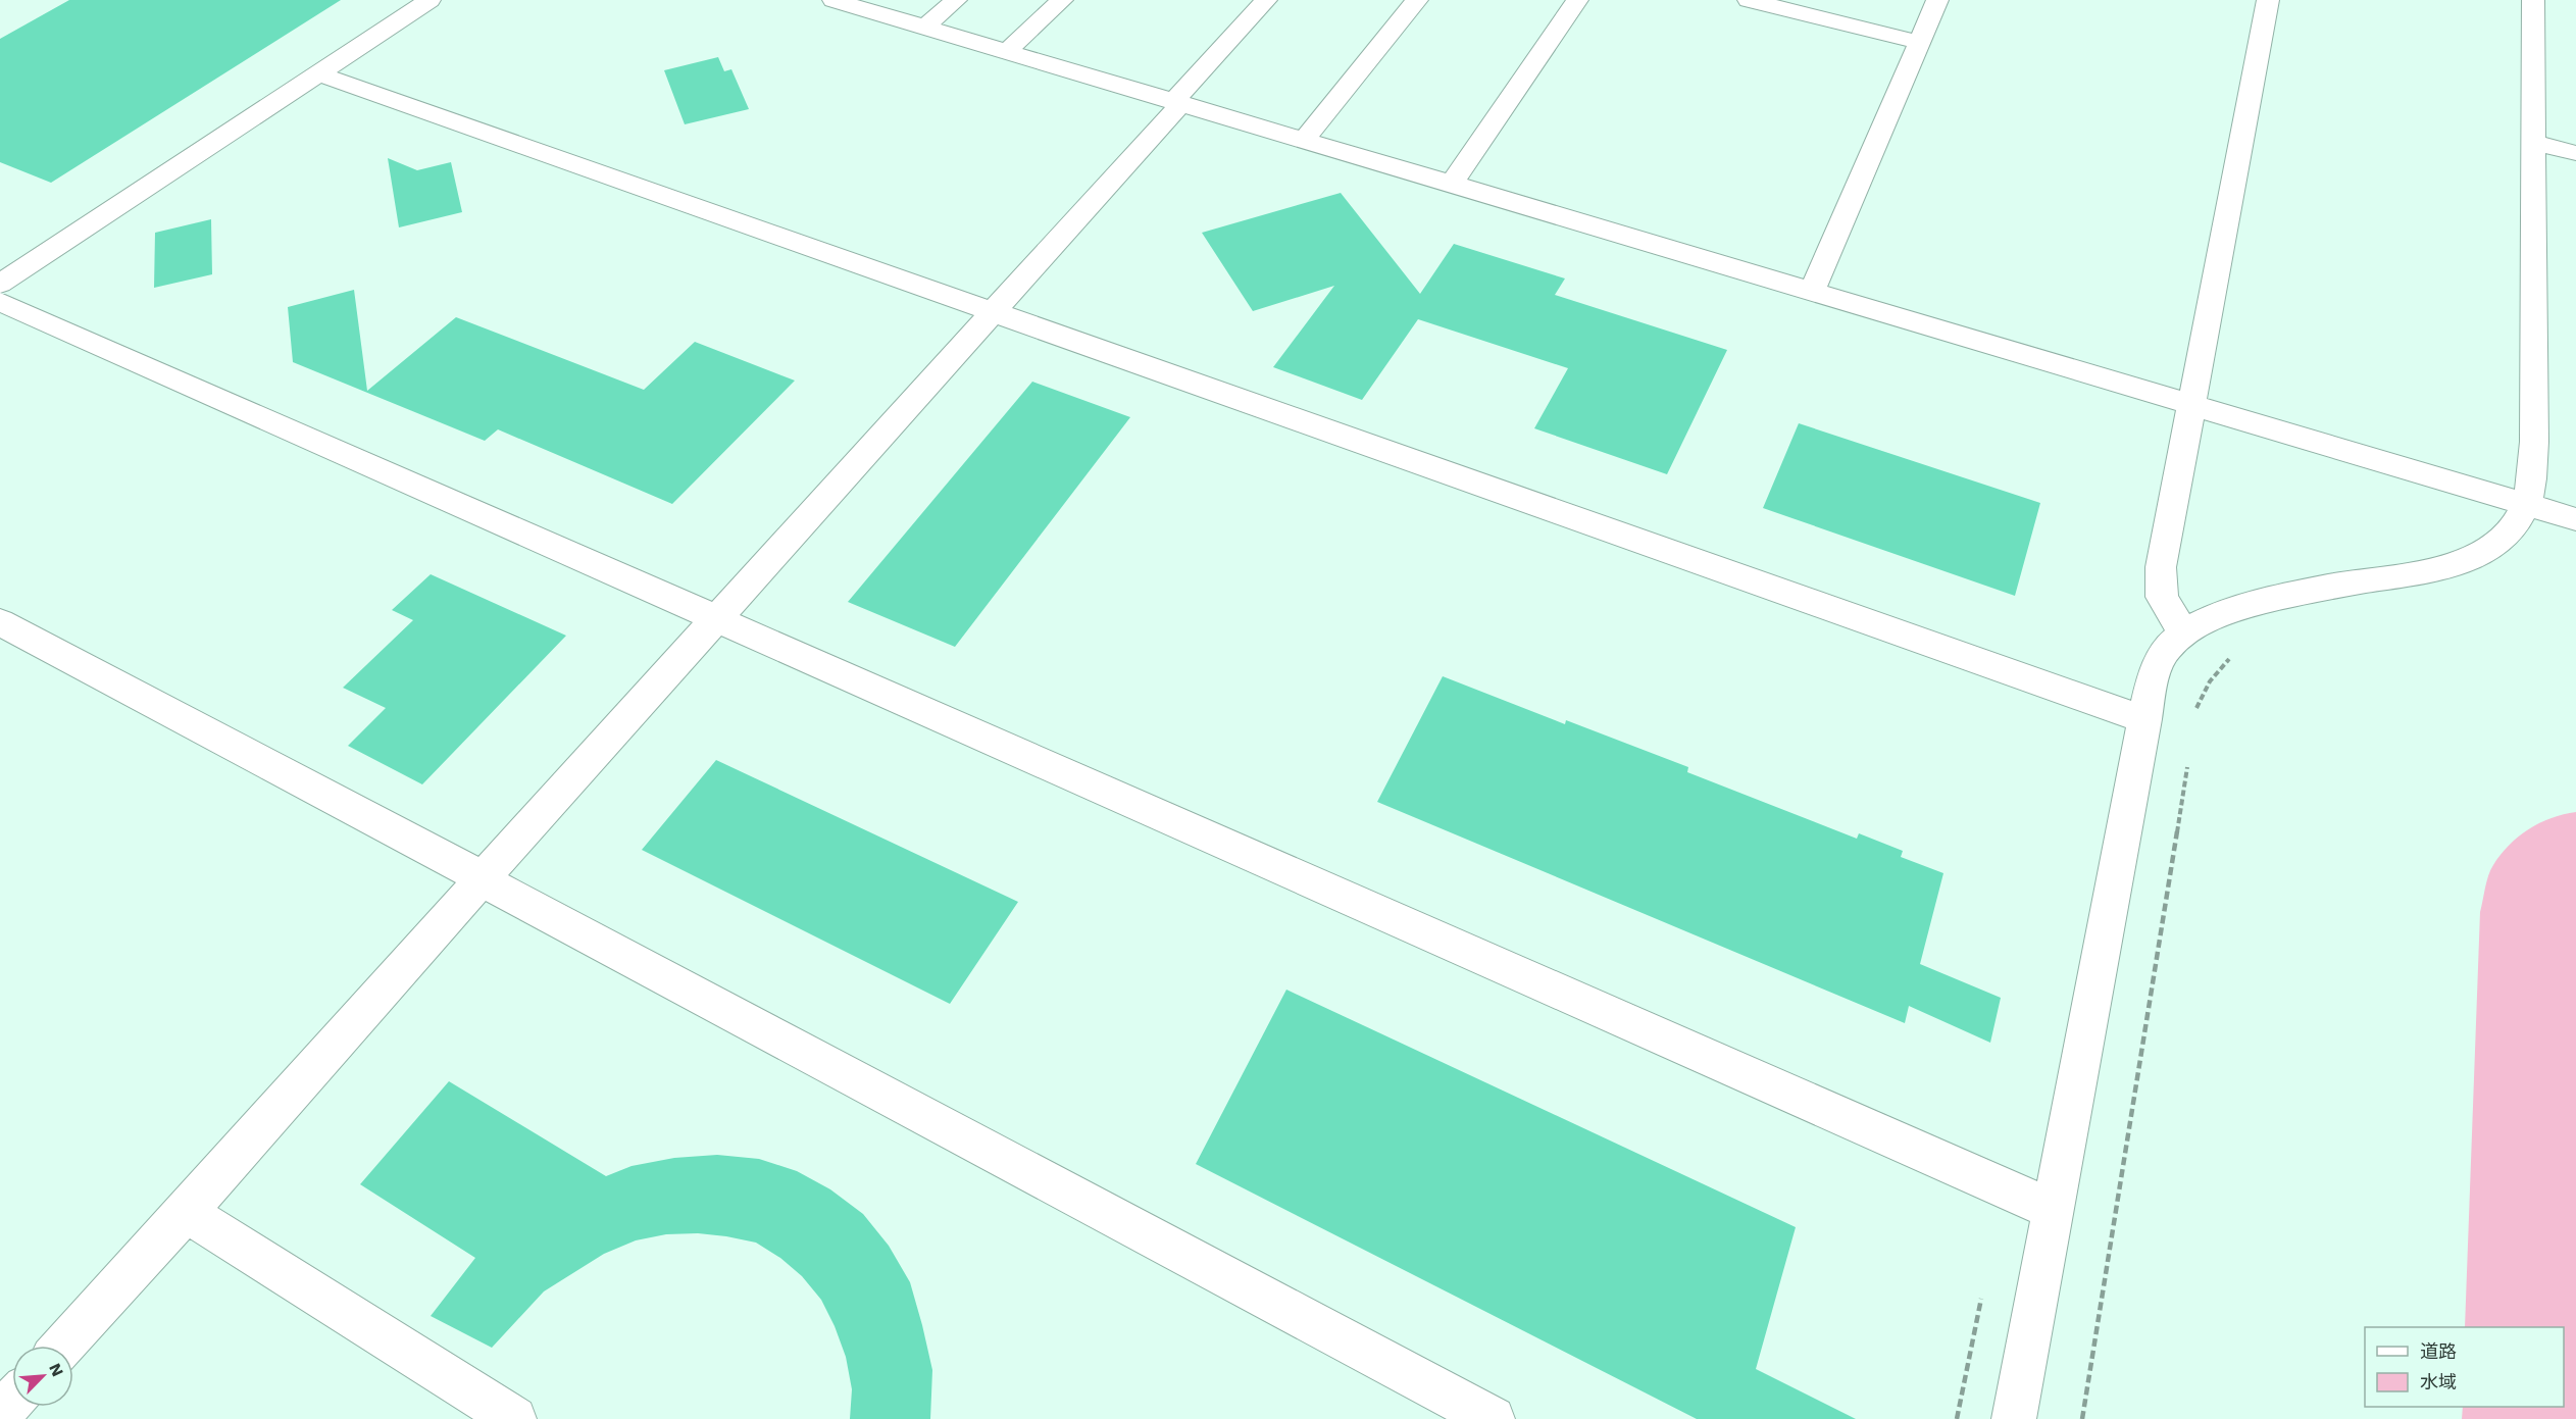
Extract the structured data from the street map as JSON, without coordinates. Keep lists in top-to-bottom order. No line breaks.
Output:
{"legend":["道路","水域"],"north":"top right"}
